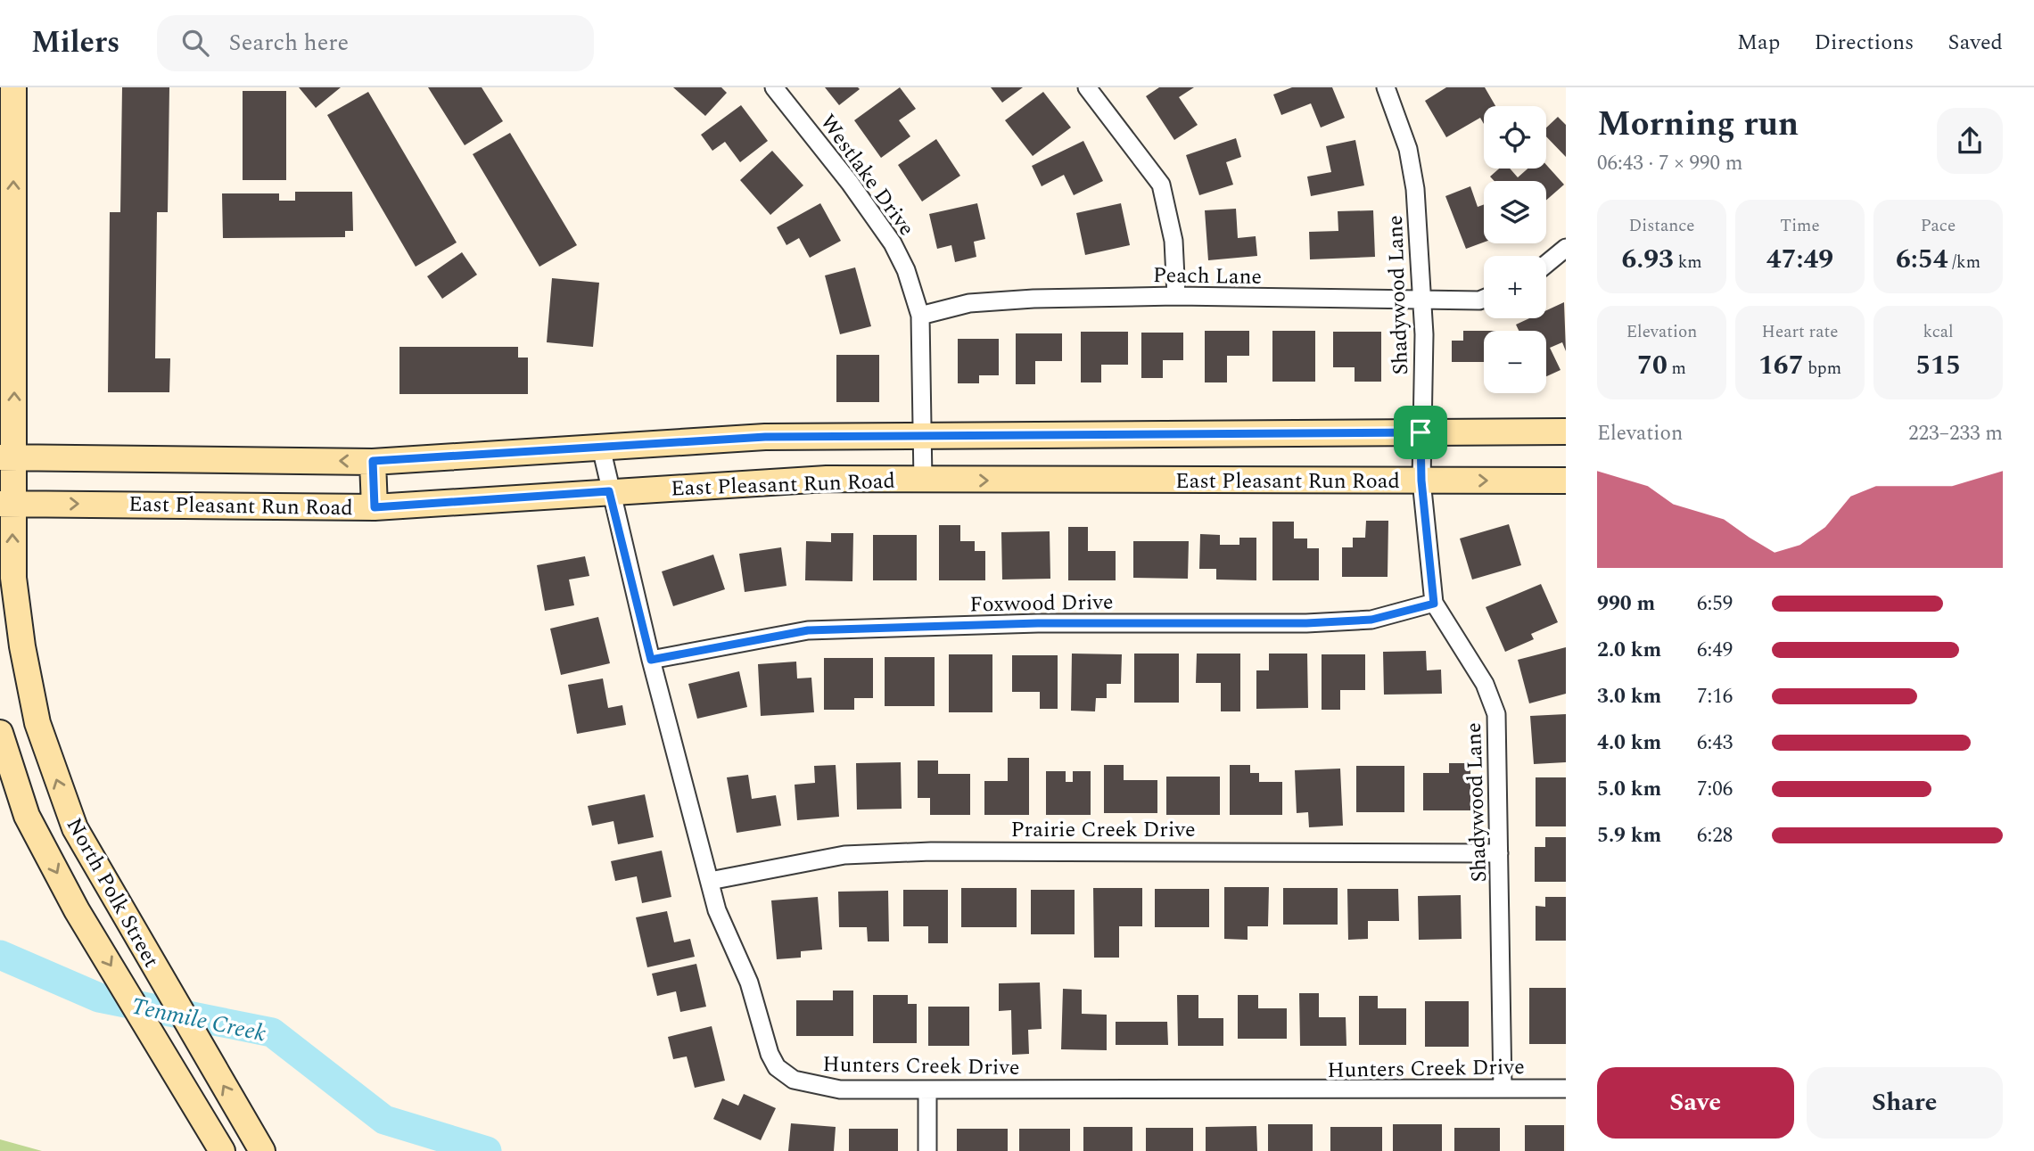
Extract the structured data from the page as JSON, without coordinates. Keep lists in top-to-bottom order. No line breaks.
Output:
{"streets":{"main road":["East Pleasant Run Road","North Polk Street"],"street":["Westlake Drive","Peach Lane","Shadywood Lane","Foxwood Drive","Prairie Creek Drive","Hunters Creek Drive"]},"crossings":[["Westlake Drive","Peach Lane"],["Westlake Drive","East Pleasant Run Road"],["Peach Lane","Shadywood Lane"],["Shadywood Lane","East Pleasant Run Road"],["Shadywood Lane","Foxwood Drive"],["Shadywood Lane","Prairie Creek Drive"],["Shadywood Lane","Hunters Creek Drive"],["East Pleasant Run Road","North Polk Street"],["East Pleasant Run Road","Hunters Creek Drive"],["Foxwood Drive","Hunters Creek Drive"],["Prairie Creek Drive","Hunters Creek Drive"]],"water":["Tenmile Creek"],"page":{"header":"Milers","search":"Search here","nav":["Map","Directions","Saved"],"heading":["Morning run","06:43 · 7 × 990 m"],"map_buttons":["+","−"],"stats":[["Distance","6.93 km"],["Time","47:49"],["Pace","6:54 /km"],["Elevation","70 m"],["Heart rate","167 bpm"],["kcal","515"]],"chart":["Elevation","223–233 m"],"list":[{"name":"990 m","note":"6:59"},{"name":"2.0 km","note":"6:49"},{"name":"3.0 km","note":"7:16"},{"name":"4.0 km","note":"6:43"},{"name":"5.0 km","note":"7:06"},{"name":"5.9 km","note":"6:28"}],"buttons":["Save","Share"]}}
